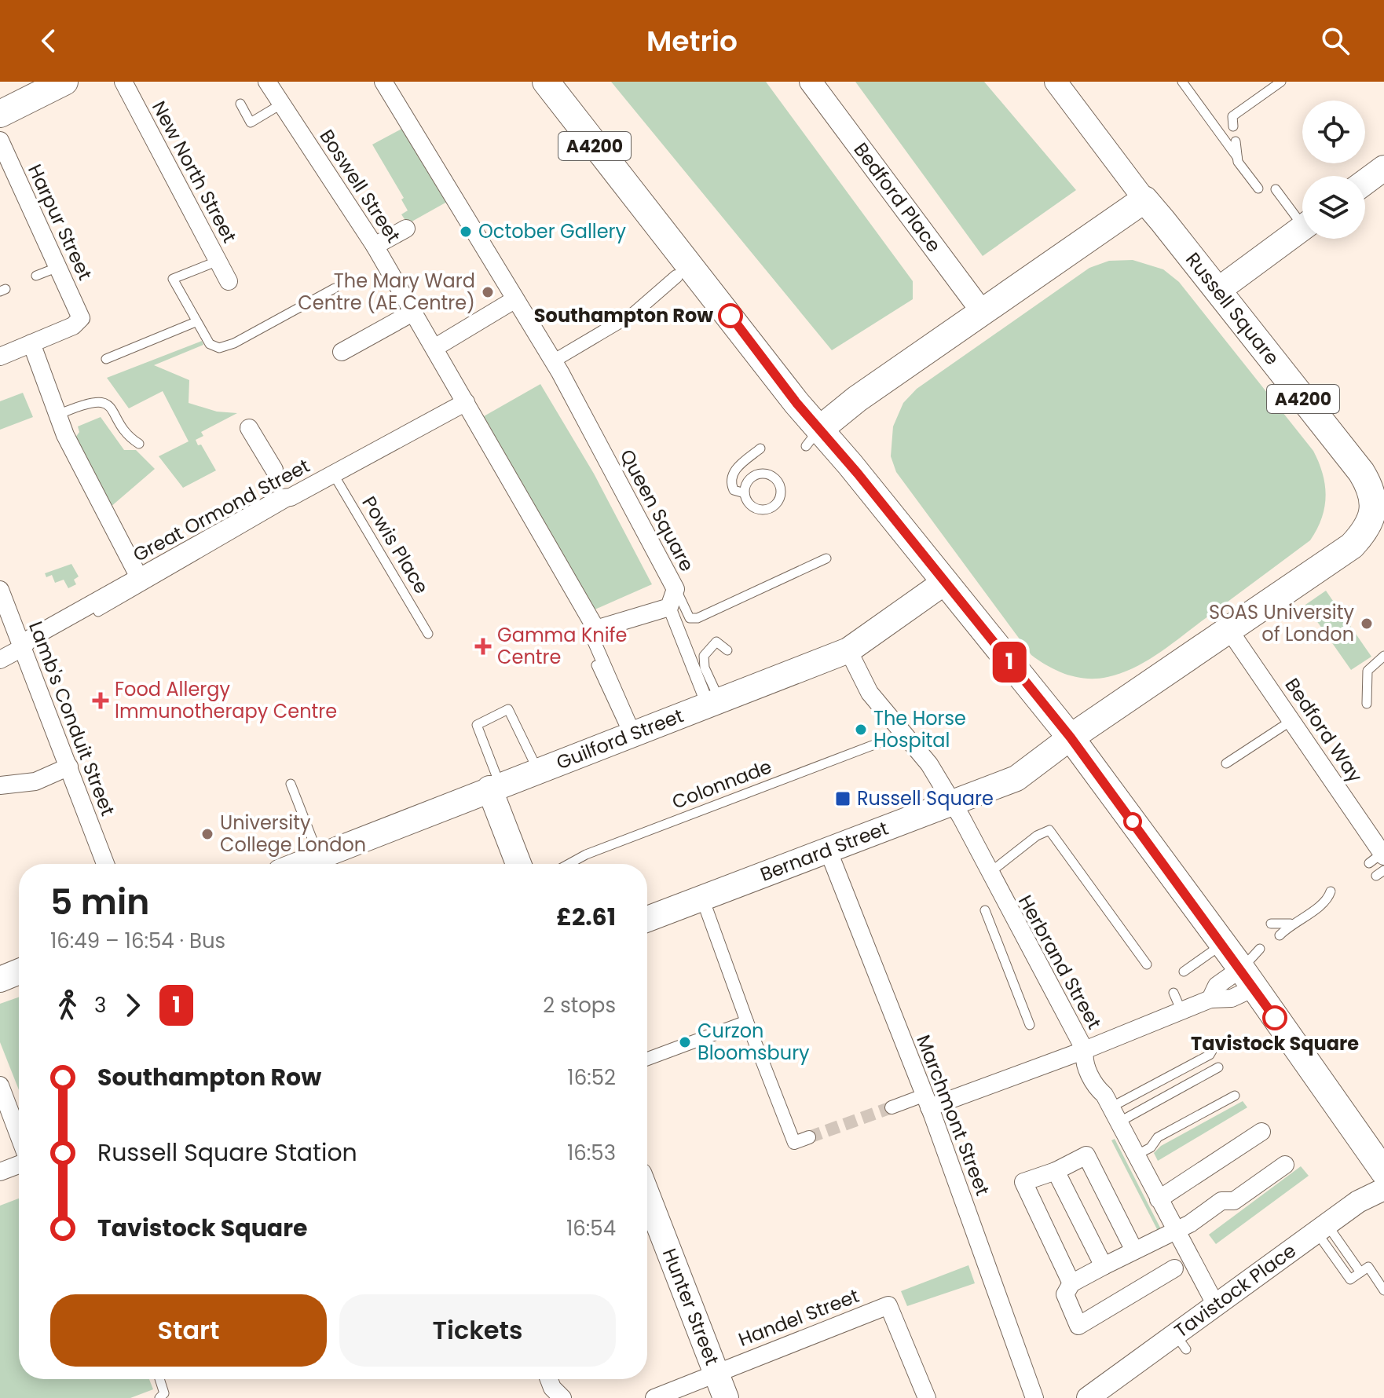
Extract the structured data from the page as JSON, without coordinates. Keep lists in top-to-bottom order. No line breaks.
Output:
{"streets":{"main road":["A4200","Russell Square","Guilford Street","Bernard Street","Hunter Street"],"street":["New North Street","Boswell Street","Bedford Place","Harpur Street","Great Ormond Street","Queen Square","Lamb's Conduit Street","Bedford Way","Herbrand Street","Marchmont Street","Tavistock Place","Handel Street"],"lane":["Powis Place","Colonnade"]},"crossings":[["A4200","Russell Square"],["A4200","Guilford Street"],["A4200","Bernard Street"],["Russell Square","Bedford Way"],["Russell Square","Bernard Street"],["Great Ormond Street","Powis Place"],["Great Ormond Street","Lamb's Conduit Street"],["Guilford Street","Herbrand Street"],["Colonnade","Herbrand Street"],["Bernard Street","Herbrand Street"],["Bernard Street","Marchmont Street"],["Herbrand Street","Tavistock Place"],["Hunter Street","Handel Street"]],"places":{"other":["October Gallery","The Mary Ward Centre (AE Centre)","Southampton Row","SOAS University of London","The Horse Hospital","University College London","Tavistock Square","Curzon Bloomsbury"],"health":["Gamma Knife Centre","Food Allergy Immunotherapy Centre"],"transit":["Russell Square"]},"lines":["bus line 1"],"page":{"header":"Metrio","on_map":"1","heading":["5 min","16:49 – 16:54 · Bus","£2.61"],"legs":["3","1","2 stops"],"list":[{"name":"Southampton Row","value":"16:52"},{"name":"Russell Square Station","value":"16:53"},{"name":"Tavistock Square","value":"16:54"}],"buttons":["Start","Tickets"]}}
